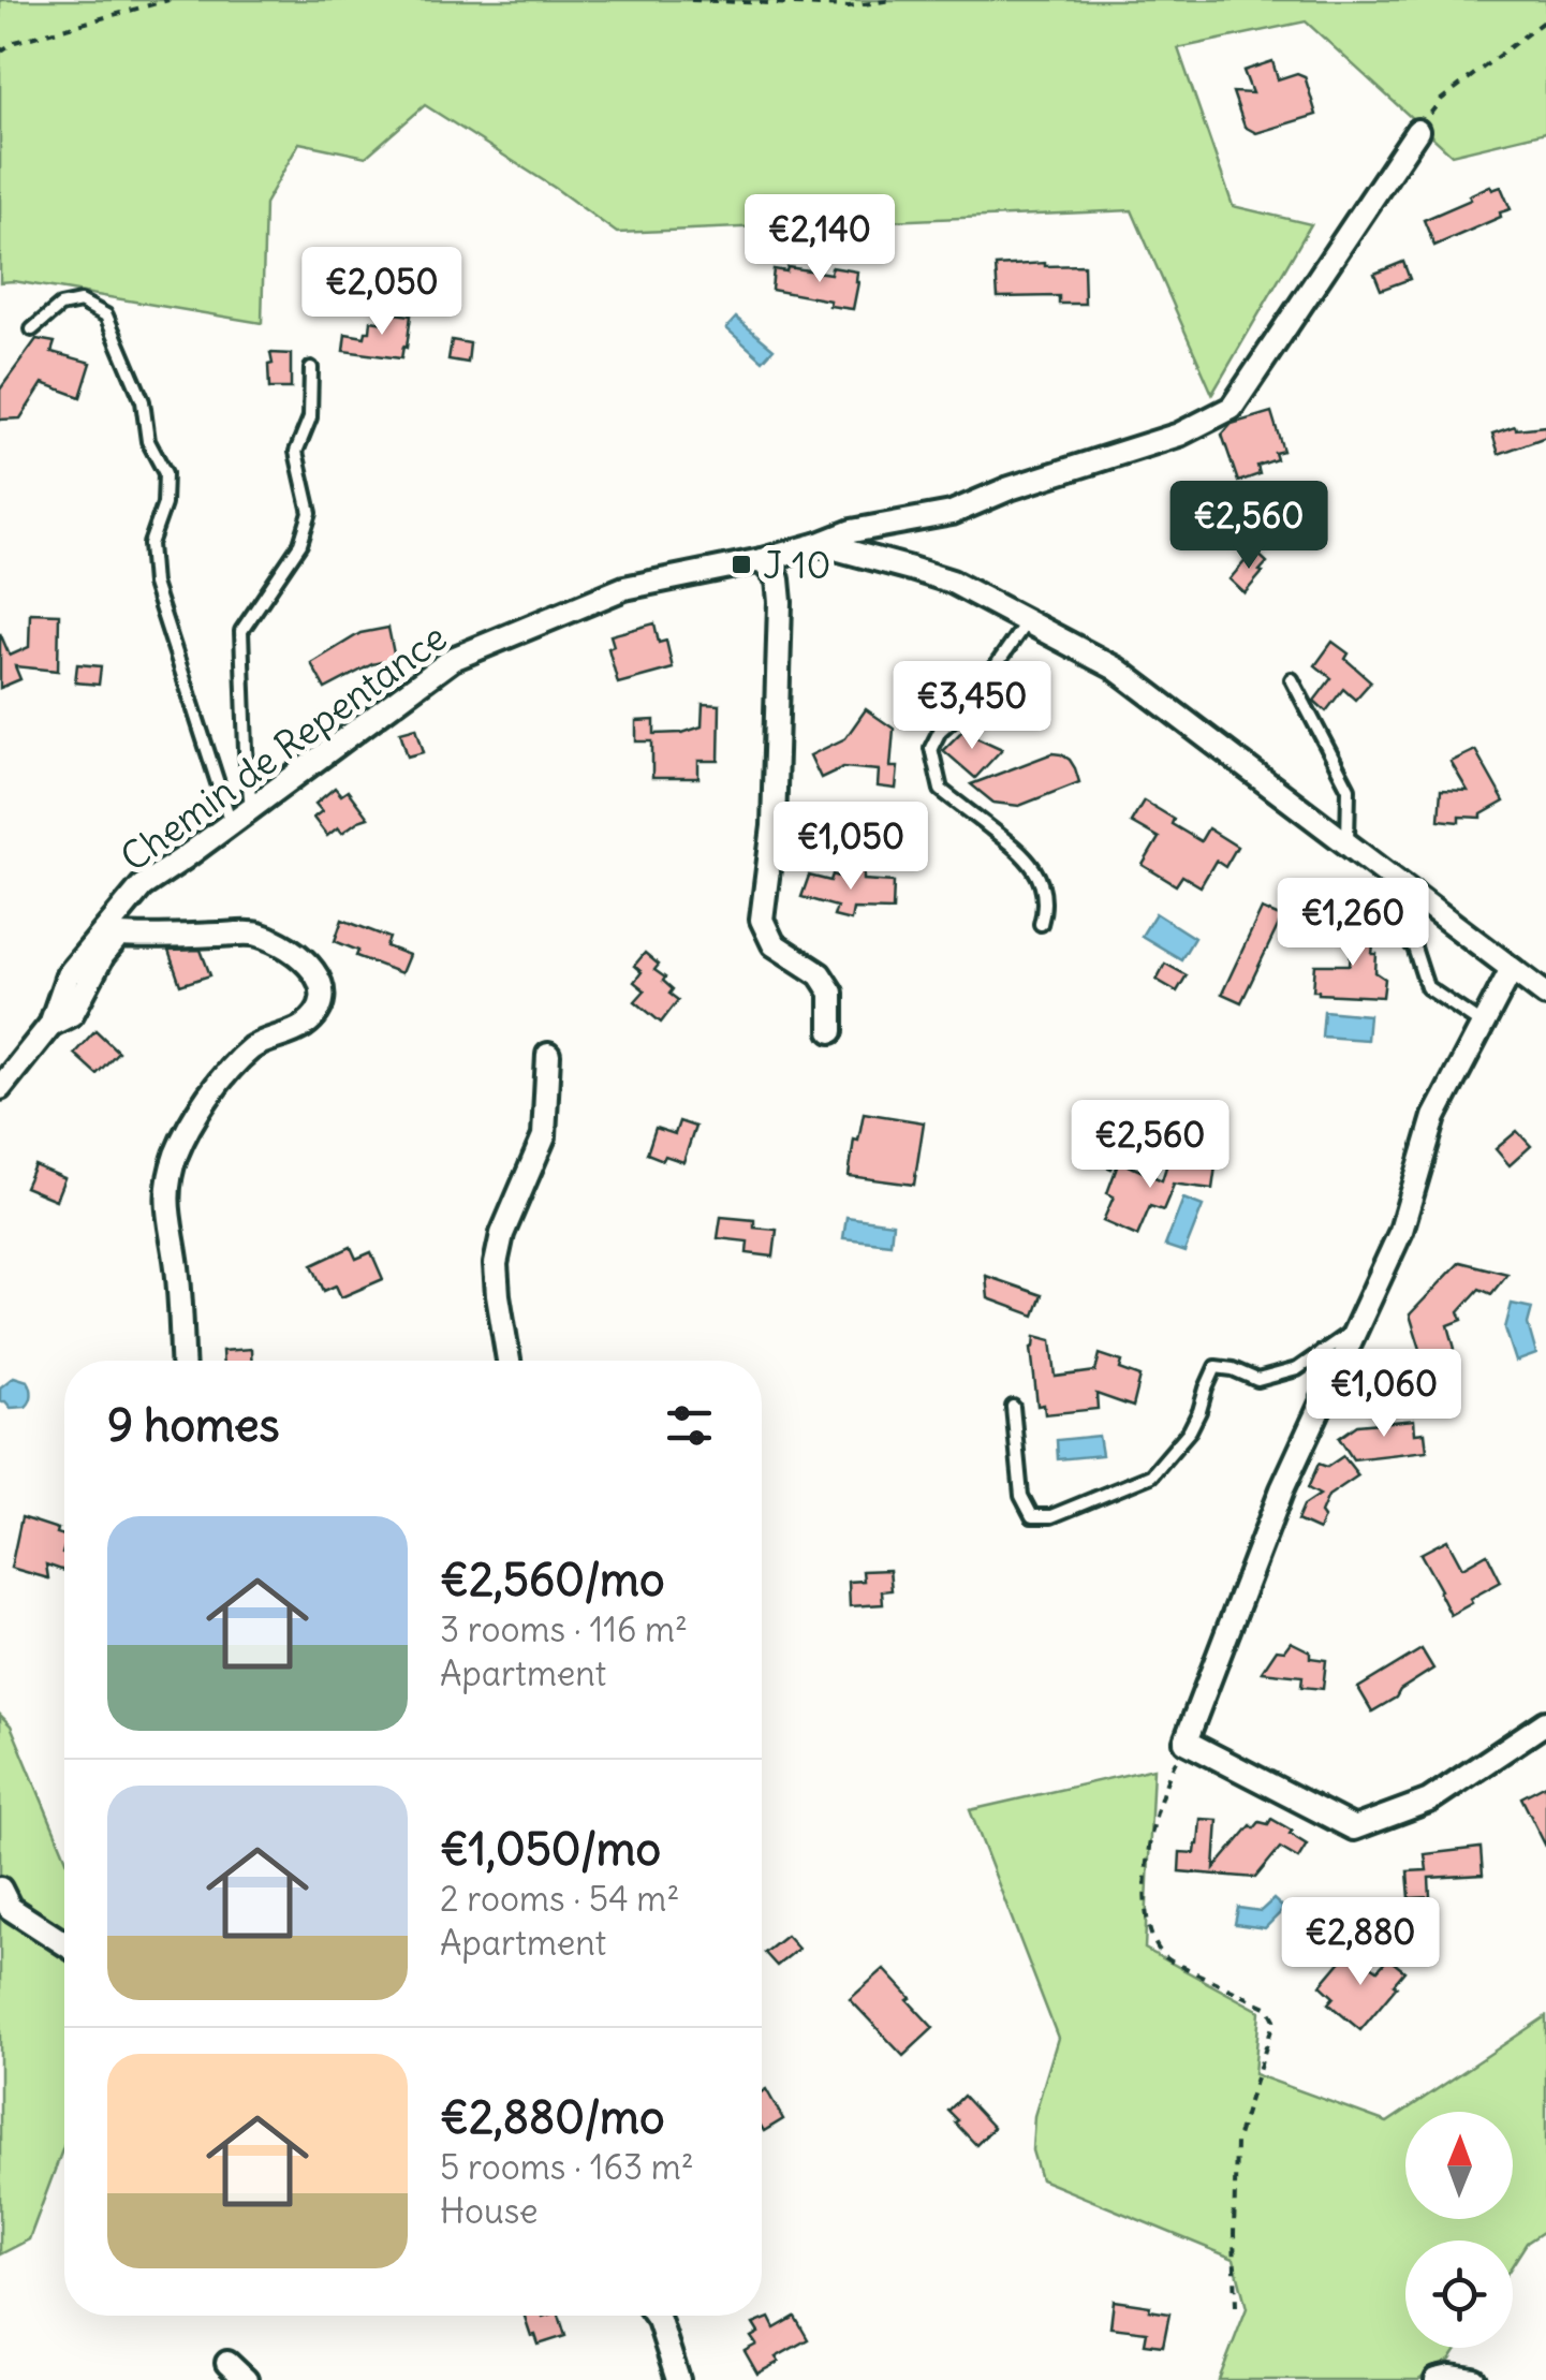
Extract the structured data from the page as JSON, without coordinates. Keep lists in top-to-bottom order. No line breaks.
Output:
{"streets":{"street":["Chemin de Repentance"]},"places":{"transit":["J 10"]},"north":"top","page":{"price":["€2,140","€2,050","€2,560","€3,450","€1,050","€1,260","€2,560","€1,060","€2,880"],"heading":"9 homes","list":[{"name":"€2,560/mo","note":"3 rooms · 116 m² · Apartment"},{"name":"€1,050/mo","note":"2 rooms · 54 m² · Apartment"},{"name":"€2,880/mo","note":"5 rooms · 163 m² · House"}]}}
